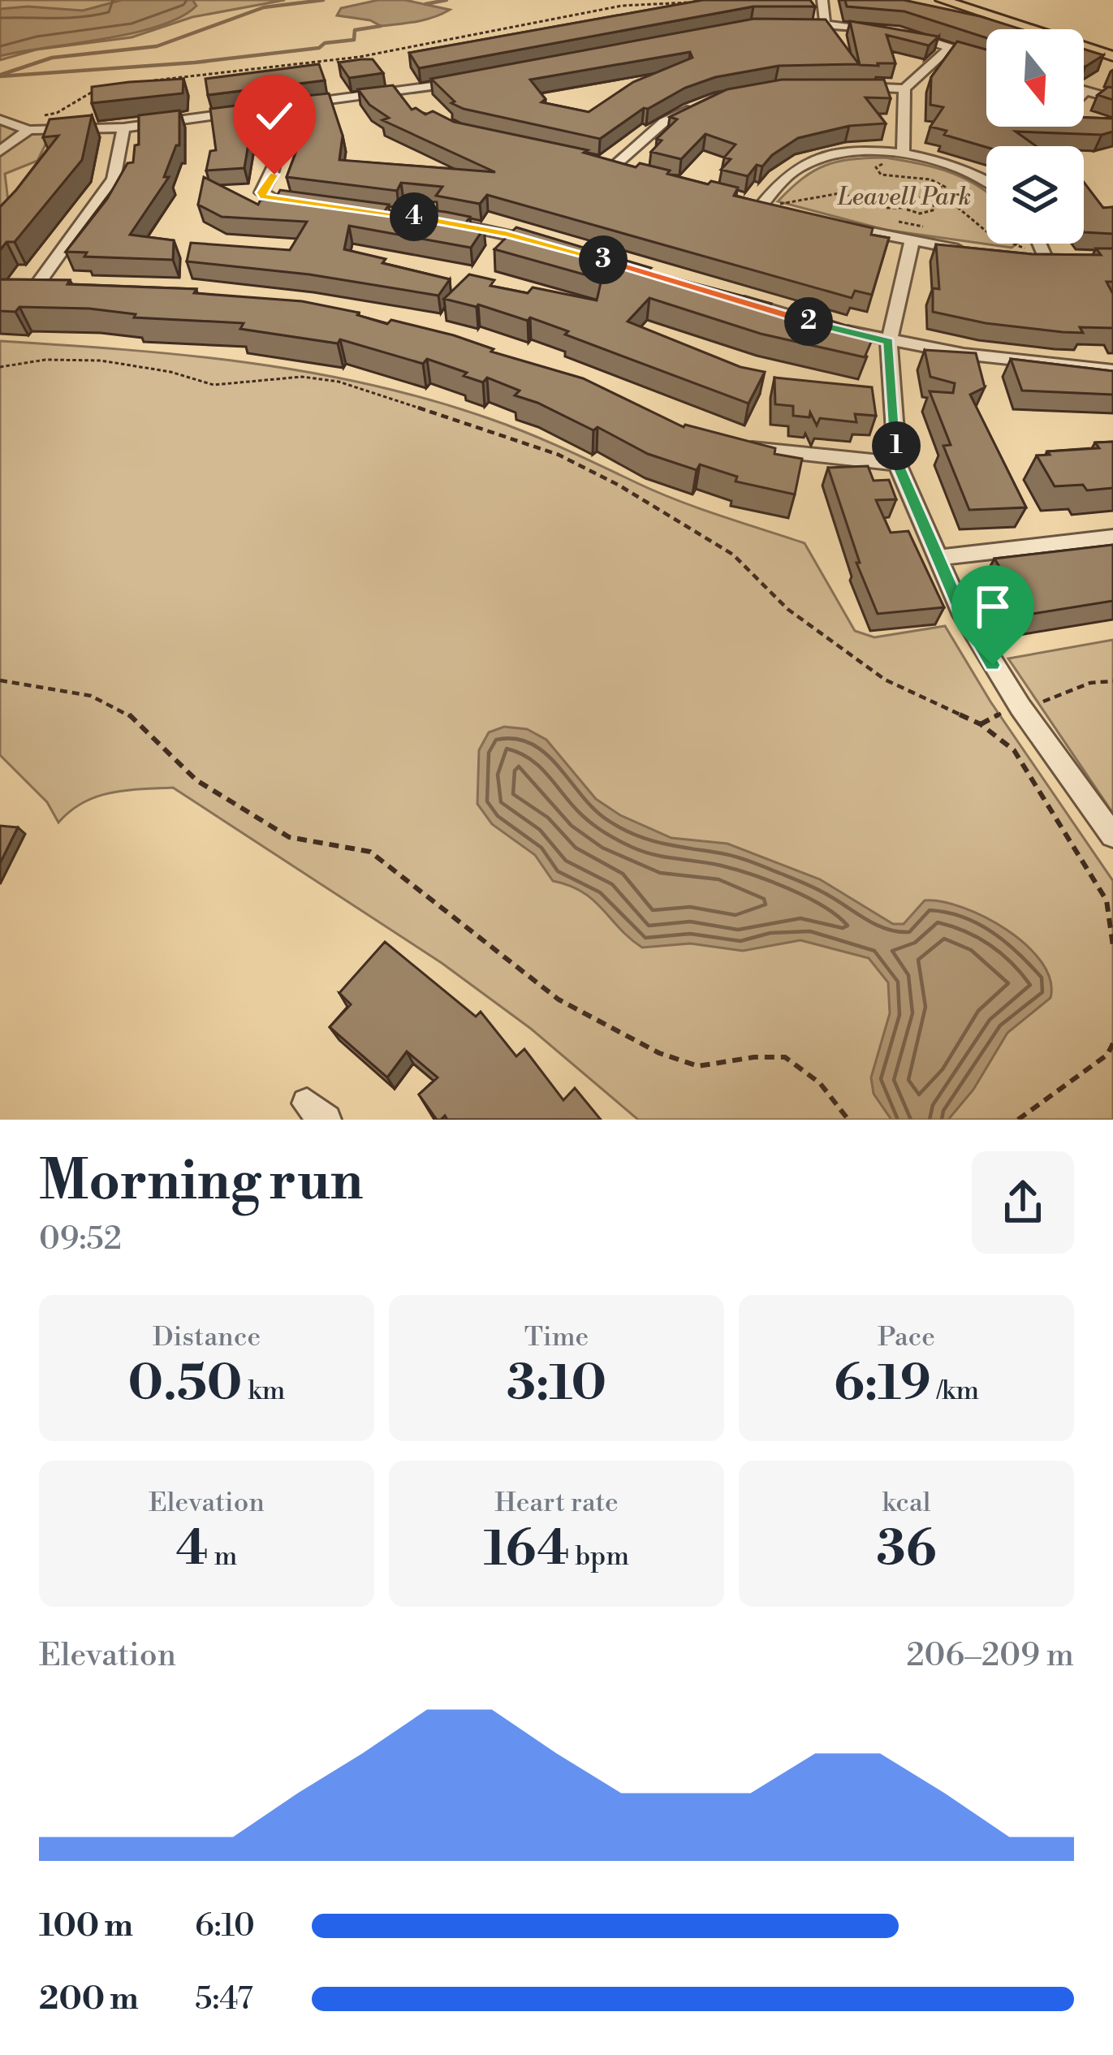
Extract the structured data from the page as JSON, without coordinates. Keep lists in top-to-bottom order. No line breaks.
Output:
{"parks":["Leavell Park"],"north":"bottom","page":{"pins":["4","3","2","1"],"heading":["Morning run","09:52"],"stats":[["Distance","0.50 km"],["Time","3:10"],["Pace","6:19 /km"],["Elevation","4 m"],["Heart rate","164 bpm"],["kcal","36"]],"chart":["Elevation","206–209 m"],"list":[{"name":"100 m","note":"6:10"},{"name":"200 m","note":"5:47"}]}}
